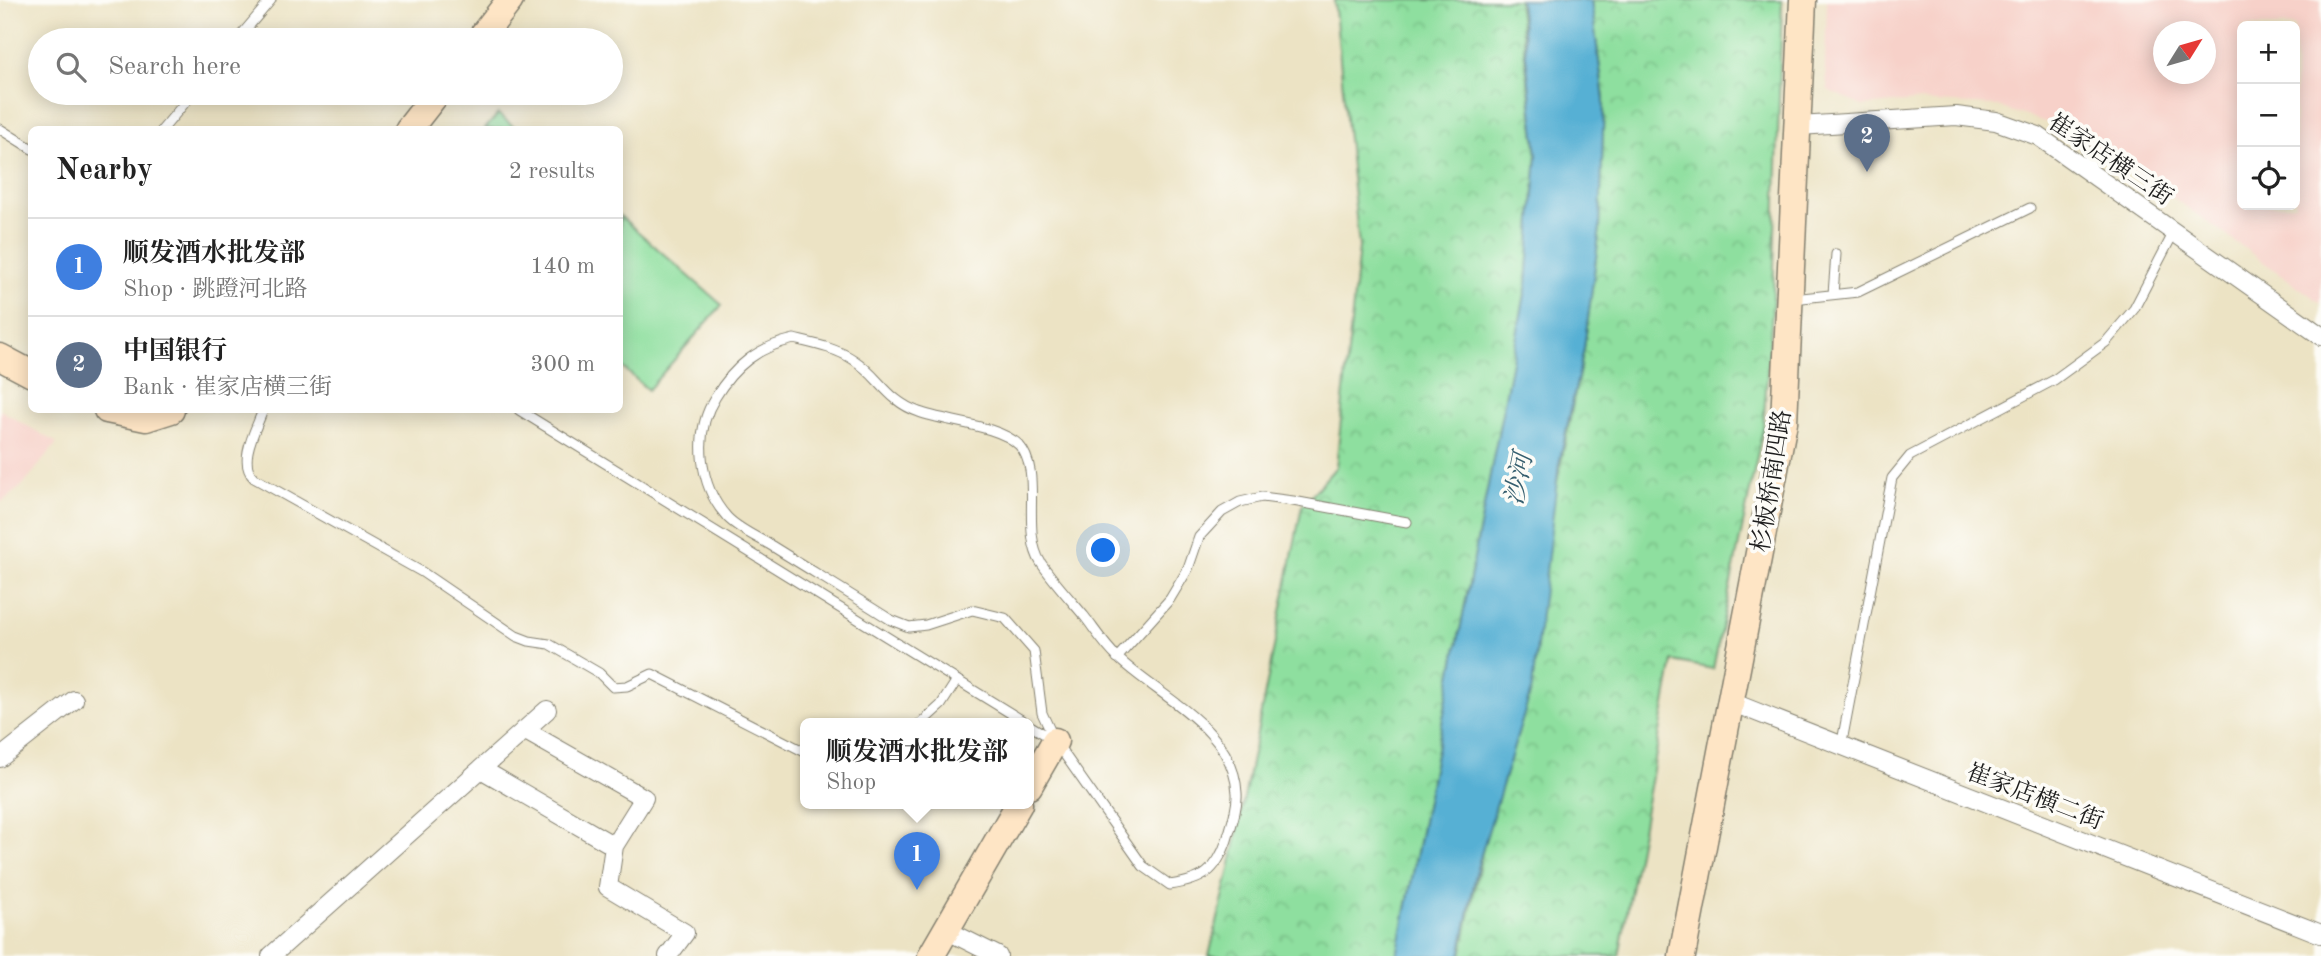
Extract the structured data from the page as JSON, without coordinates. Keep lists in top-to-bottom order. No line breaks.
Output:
{"streets":{"street":["崔家店横三街","杉板桥南四路","崔家店横二街"]},"crossings":[["崔家店横三街","杉板桥南四路"],["杉板桥南四路","崔家店横二街"]],"water":["沙河"],"north":"top right","page":{"map_buttons":["+","−"],"search":"Search here","pins":["2","1"],"heading":["Nearby","2 results"],"list":[{"mark":"1","name":"顺发酒水批发部","note":"Shop · 跳蹬河北路","value":"140 m"},{"mark":"2","name":"中国银行","note":"Bank · 崔家店横三街","value":"300 m"}],"popup":["顺发酒水批发部","Shop"]}}
